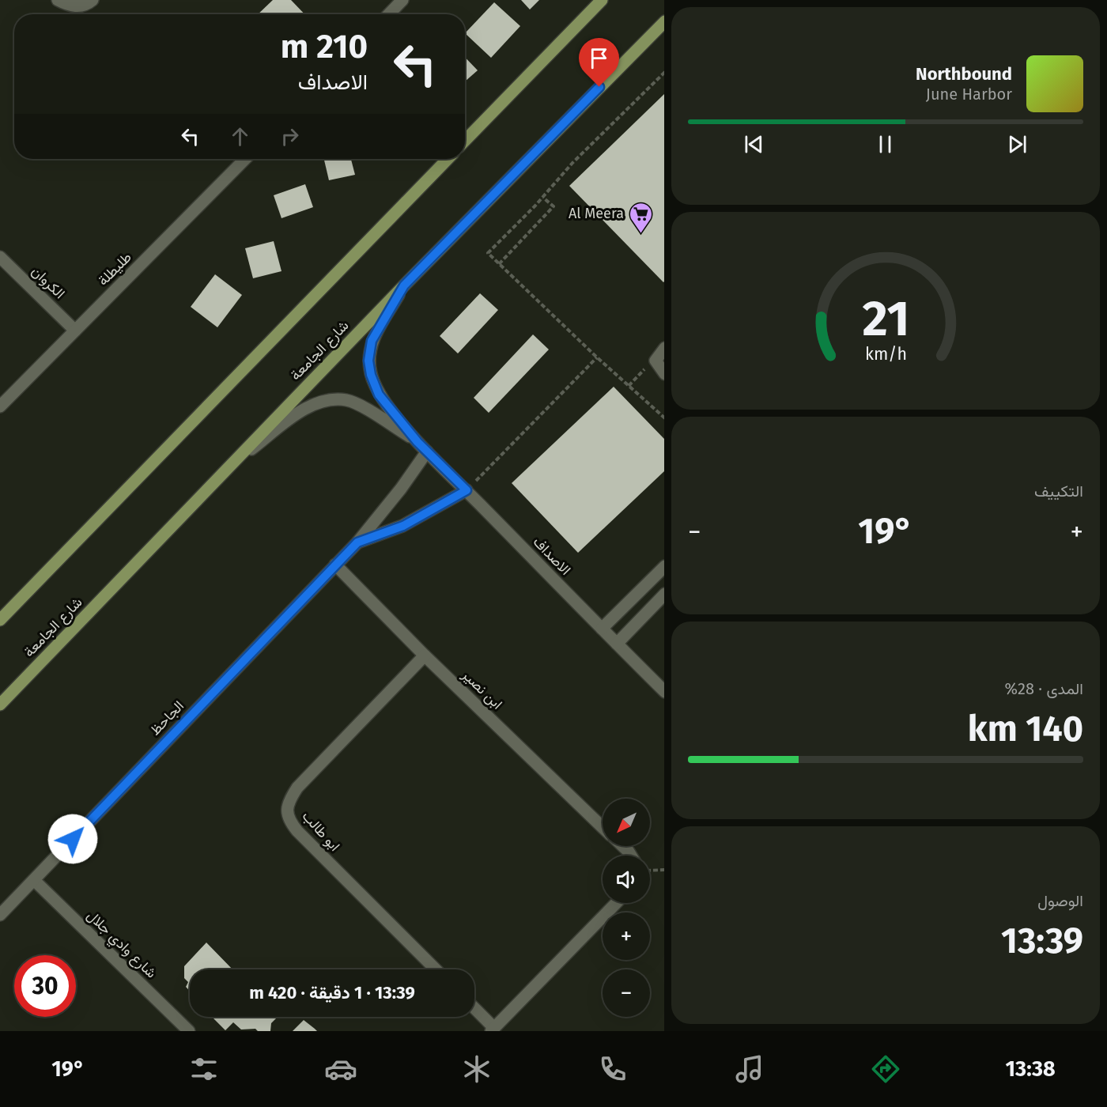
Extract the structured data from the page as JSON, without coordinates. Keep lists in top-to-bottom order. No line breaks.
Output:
{"streets":{"main road":["شارع الجامعة"],"street":["طليطلة","الكروان","الاصداف","ابن نصير","الجاحظ","ابو طالب","شارع وادي جلال"]},"crossings":[["طليطلة","الكروان"],["شارع الجامعة","الاصداف"],["الاصداف","الجاحظ"],["ابن نصير","الجاحظ"],["ابن نصير","ابو طالب"],["الجاحظ","شارع وادي جلال"]],"places":{"supermarket":["Al Meera"]},"north":"bottom left","page":{"turn":["210 m","الاصداف"],"song":["Northbound","June Harbor"],"tile":["التكييف",["المدى · 28%","140 km"],["الوصول","13:39"]],"heat":["−","19°","+"],"map_buttons":["+","−"],"limit":"30","trip":"13:39 · 1 دقيقة · 420 m","tabs":["13:38","19°"],"gauge":["21","km/h"]}}
